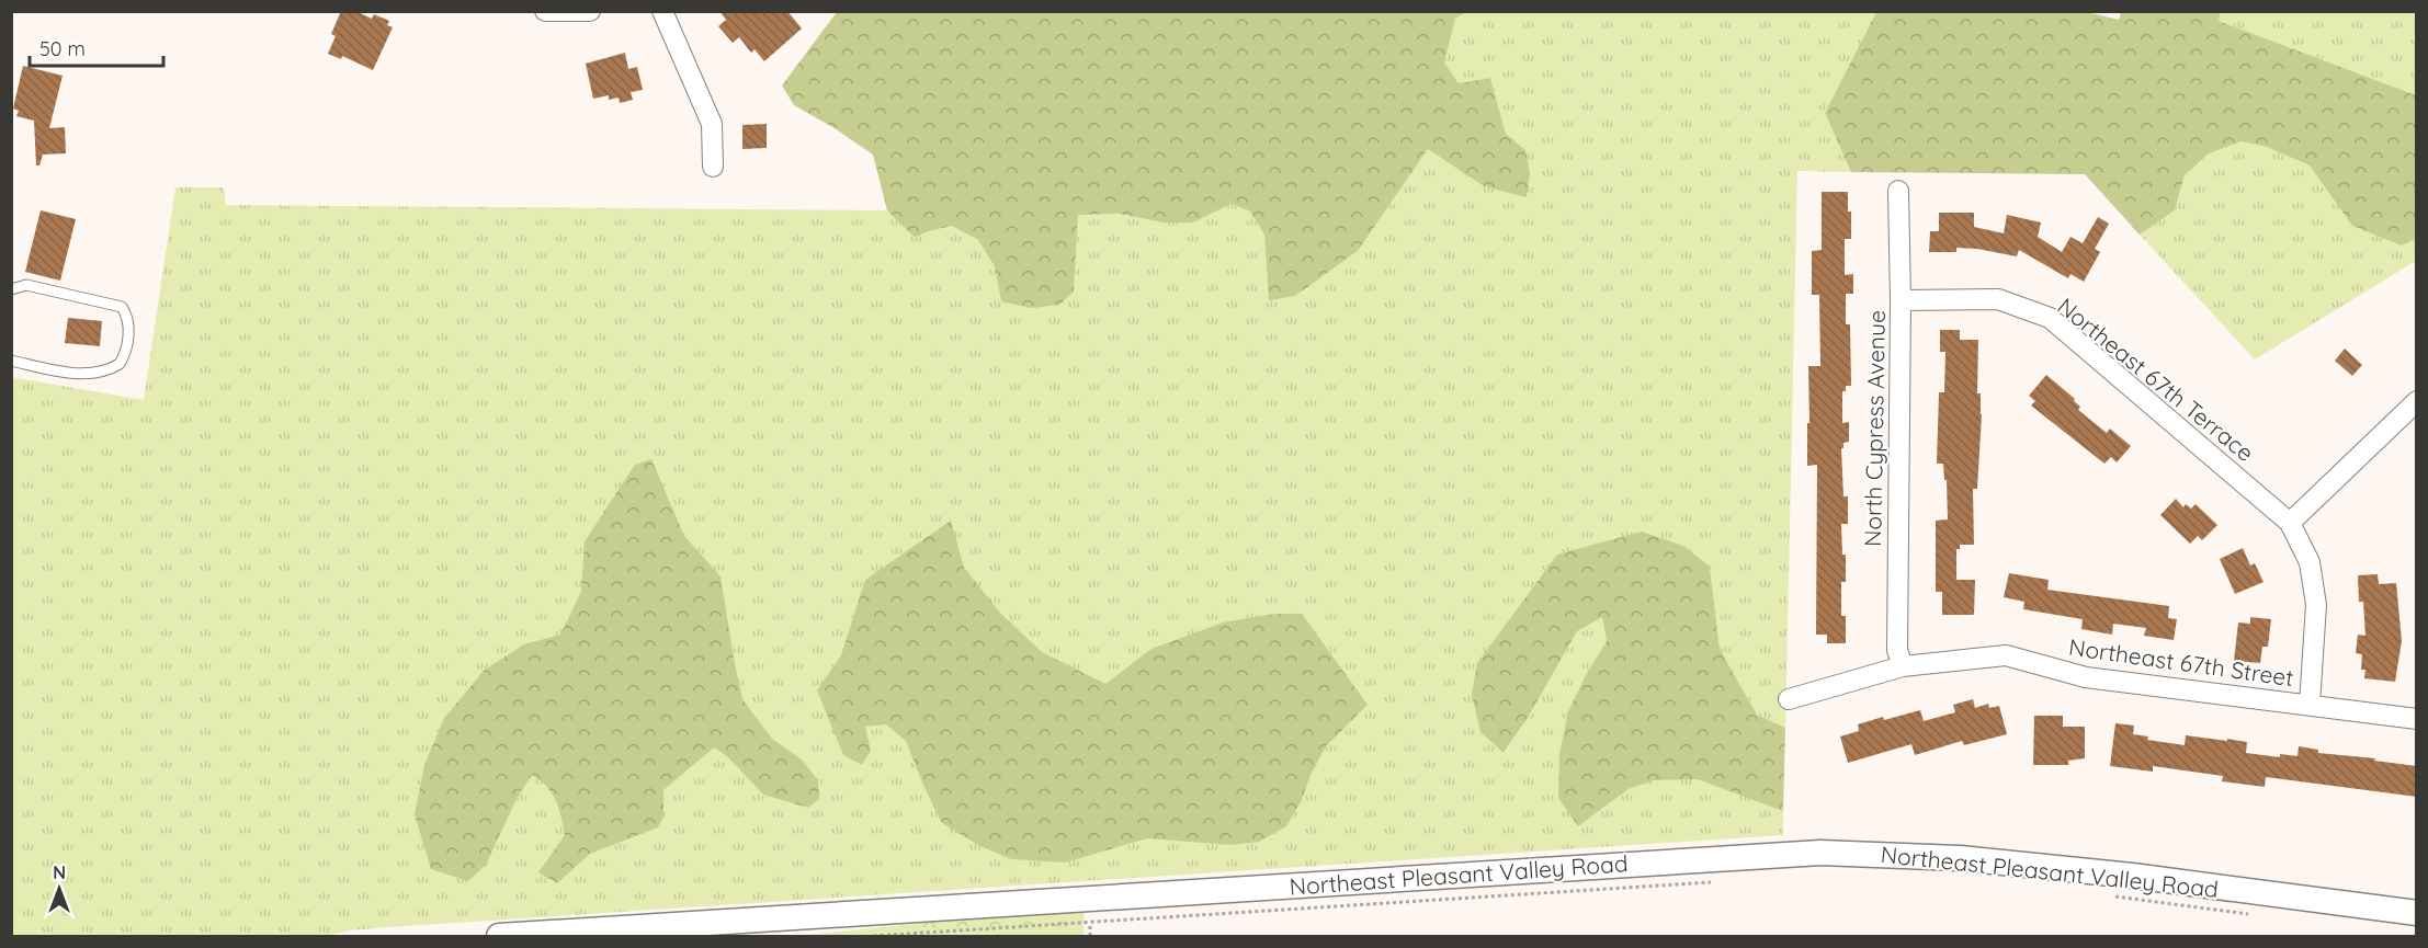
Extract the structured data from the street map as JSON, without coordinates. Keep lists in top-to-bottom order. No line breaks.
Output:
{"streets":{"street":["Northeast 67th Terrace","North Cypress Avenue","Northeast 67th Street","Northeast Pleasant Valley Road"]},"crossings":[["Northeast 67th Terrace","North Cypress Avenue"],["North Cypress Avenue","Northeast 67th Street"]],"scale_bar":"50 m","north":"top"}
